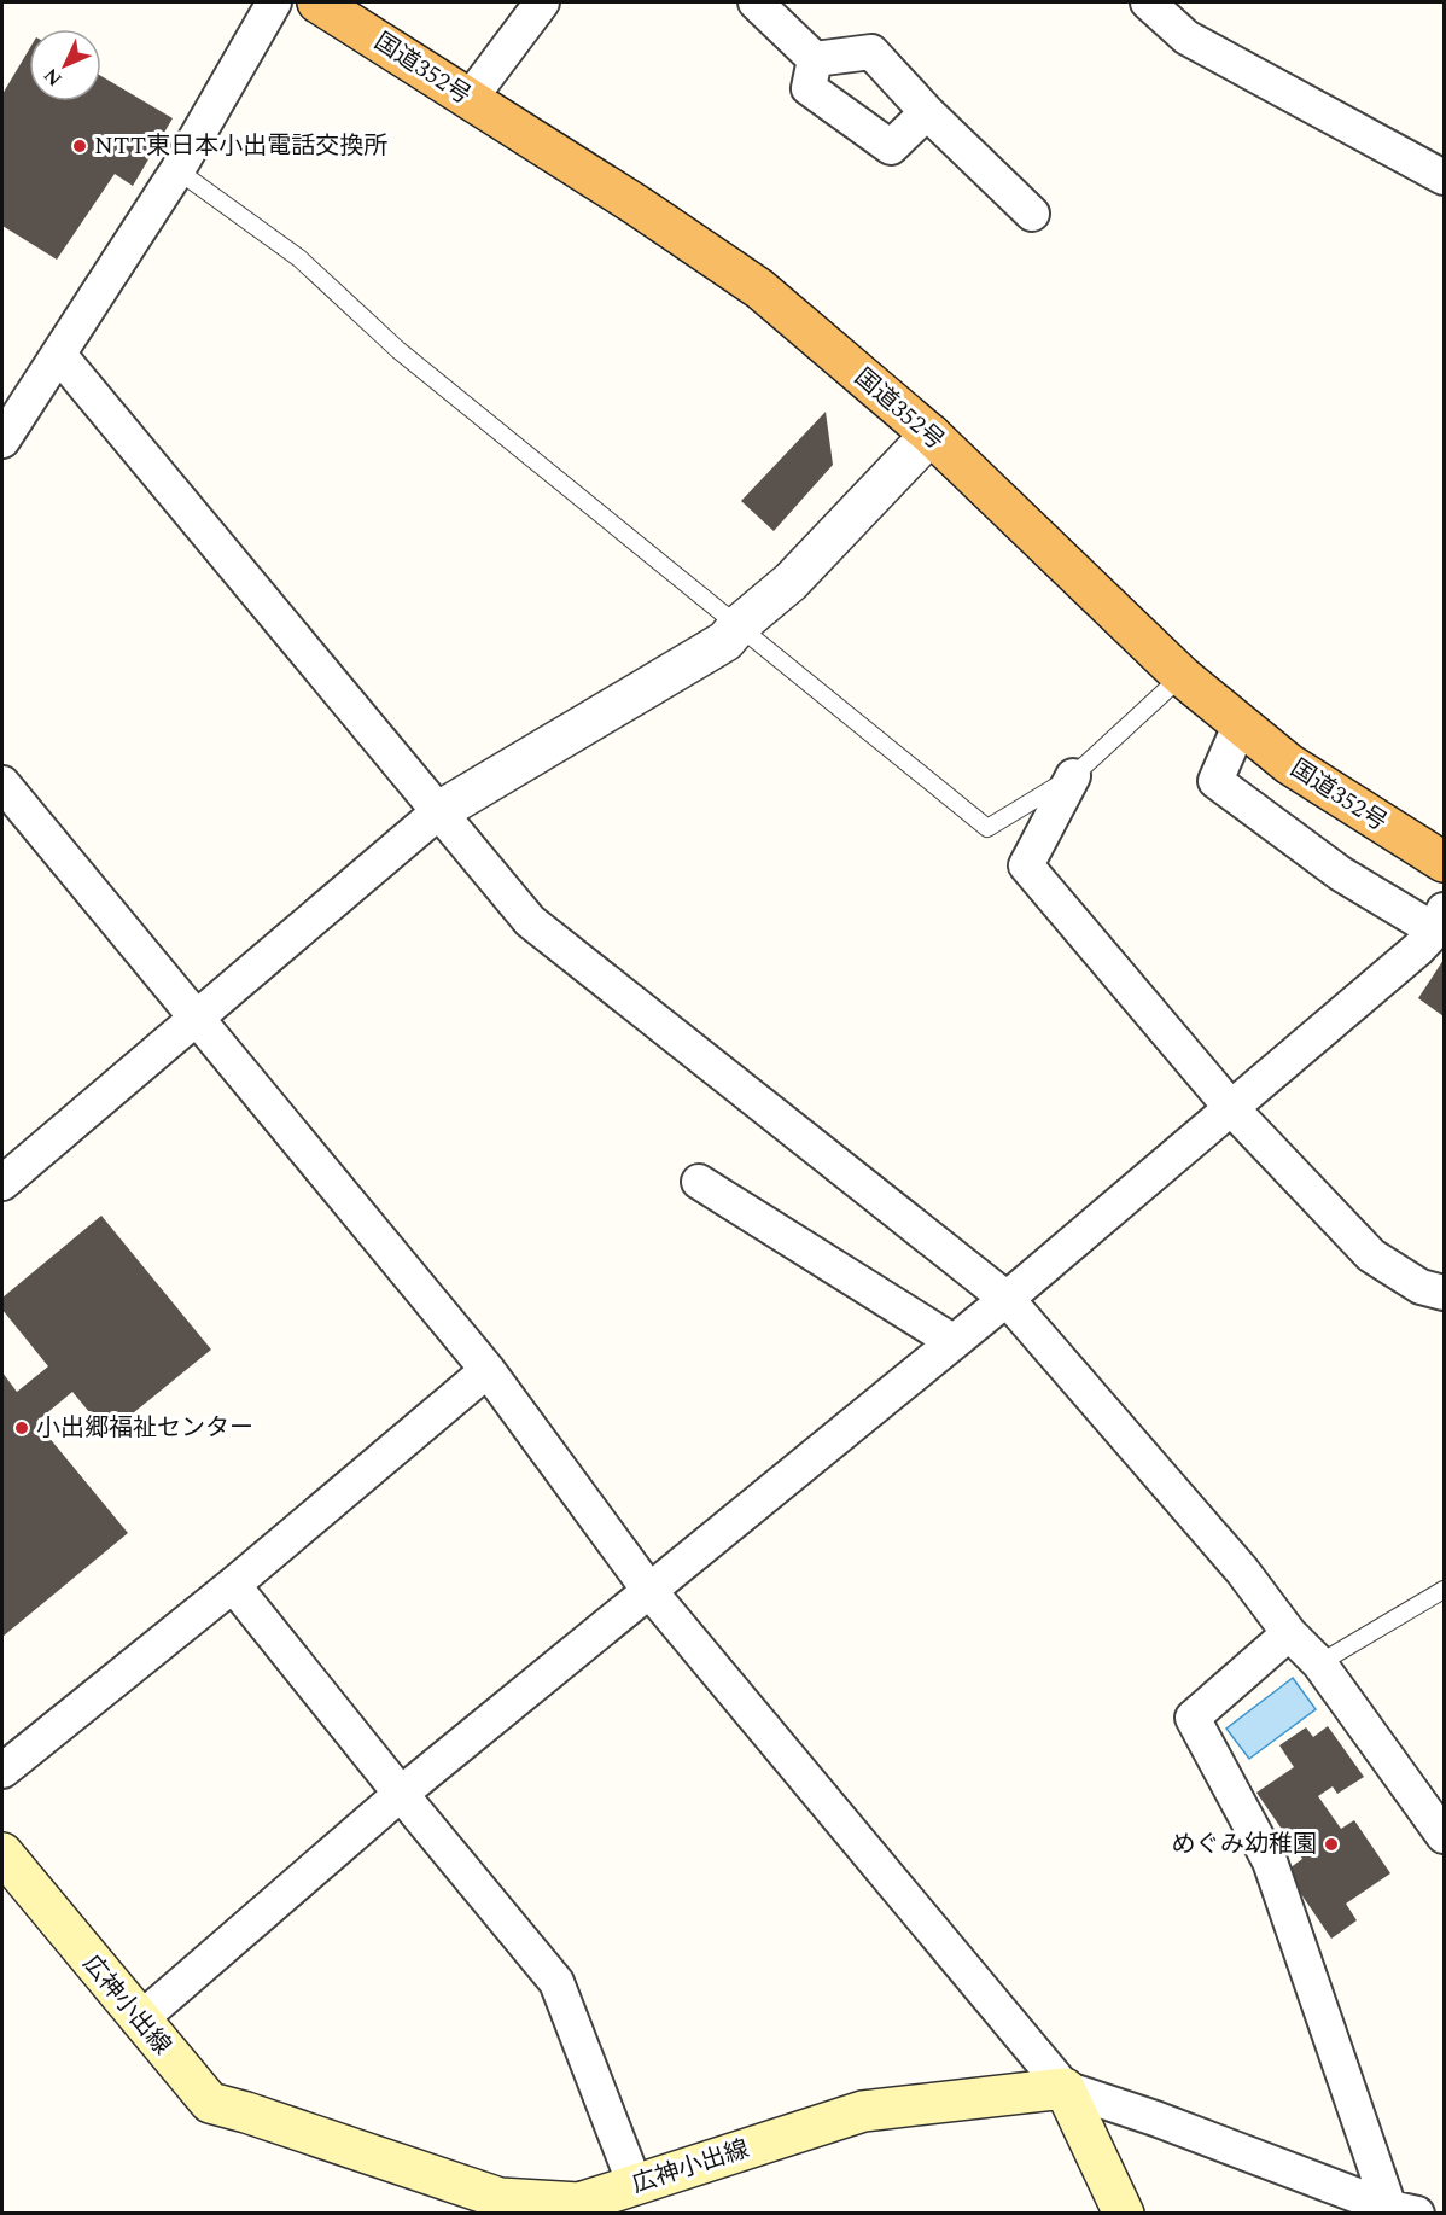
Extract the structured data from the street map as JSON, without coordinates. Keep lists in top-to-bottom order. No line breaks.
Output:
{"streets":{"highway":["国道352号"],"main road":["広神小出線"]},"places":["NTT東日本小出電話交換所","小出郷福祉センター","めぐみ幼稚園"],"north":"bottom left"}
